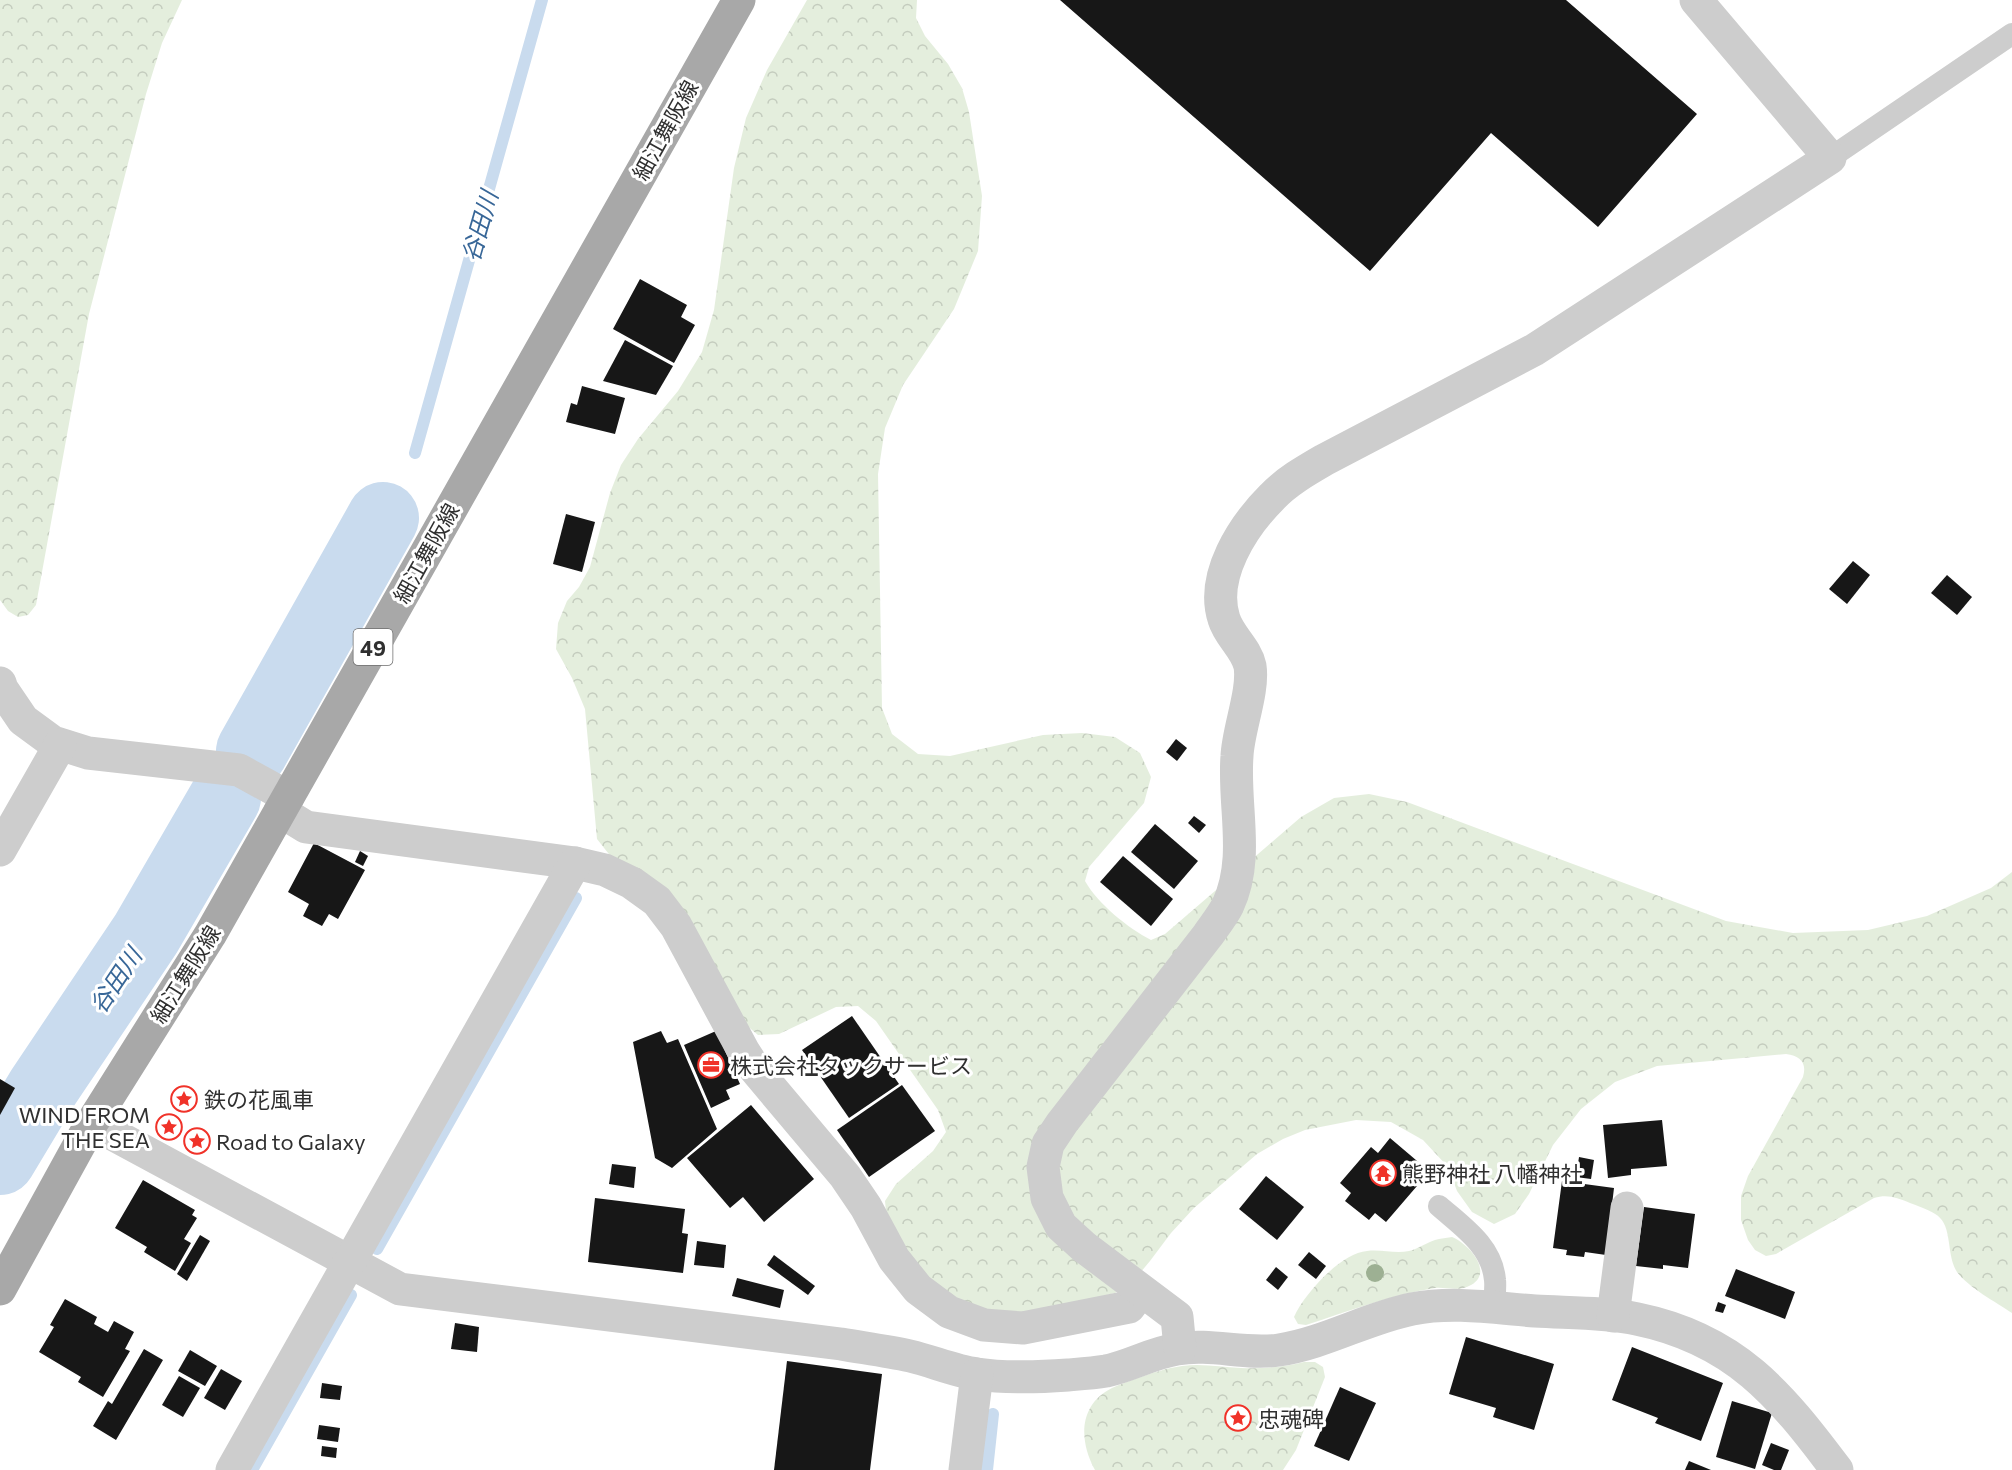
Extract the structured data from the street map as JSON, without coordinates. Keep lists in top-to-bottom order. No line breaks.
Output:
{"streets":{"main road":["細江舞阪線","49"]},"water":["谷田川"],"places":{"office":["株式会社タックサービス"],"place":["鉄の花風車","WIND FROM THE SEA","Road to Galaxy","忠魂碑"],"temple":["熊野神社 八幡神社"]}}
